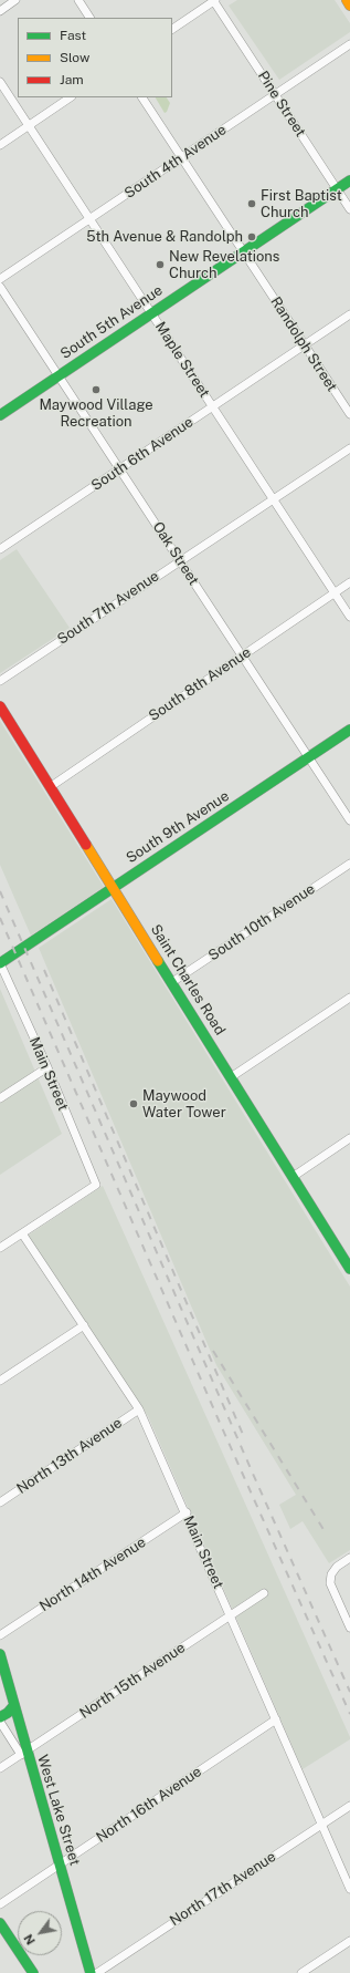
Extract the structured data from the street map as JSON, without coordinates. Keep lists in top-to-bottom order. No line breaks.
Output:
{"streets":{"main road":["South 5th Avenue","South 9th Avenue","Saint Charles Road","West Lake Street"],"street":["Pine Street","South 4th Avenue","Randolph Street","Maple Street","South 6th Avenue","Oak Street","South 7th Avenue","South 8th Avenue","South 10th Avenue","Main Street","North 13th Avenue","North 14th Avenue","North 15th Avenue","North 16th Avenue","North 17th Avenue"]},"crossings":[["Pine Street","South 4th Avenue"],["Pine Street","South 5th Avenue"],["South 4th Avenue","Randolph Street"],["South 4th Avenue","Maple Street"],["South 5th Avenue","Randolph Street"],["South 5th Avenue","Maple Street"],["South 5th Avenue","Oak Street"],["Randolph Street","South 6th Avenue"],["Maple Street","South 6th Avenue"],["Maple Street","South 7th Avenue"],["Maple Street","South 8th Avenue"],["South 6th Avenue","Oak Street"],["Oak Street","South 7th Avenue"],["Oak Street","South 8th Avenue"],["Oak Street","South 9th Avenue"],["South 8th Avenue","Saint Charles Road"],["South 9th Avenue","Saint Charles Road"],["South 9th Avenue","Main Street"],["South 10th Avenue","Saint Charles Road"],["Main Street","North 13th Avenue"],["Main Street","North 14th Avenue"],["Main Street","North 15th Avenue"],["Main Street","North 16th Avenue"],["Main Street","North 17th Avenue"],["North 15th Avenue","West Lake Street"],["North 16th Avenue","West Lake Street"]],"places":["First Baptist Church","5th Avenue & Randolph","New Revelations Church","Maywood Village Recreation","Maywood Water Tower"],"legend":["Fast","Slow","Jam"],"north":"bottom left"}
